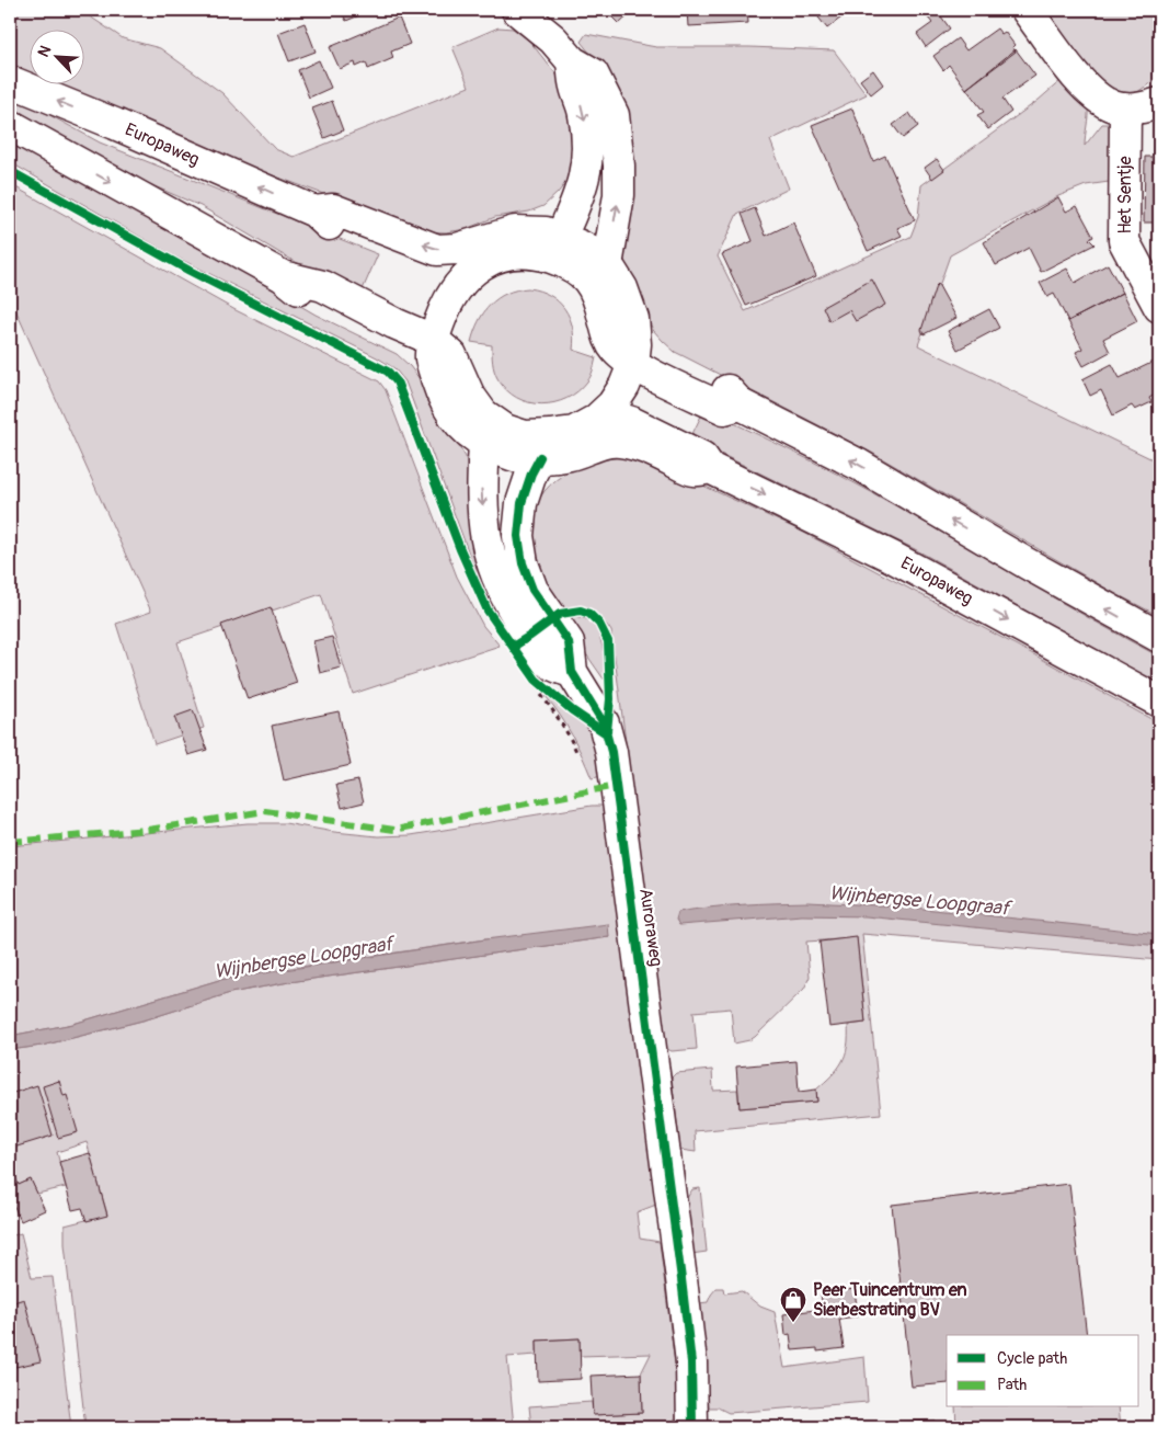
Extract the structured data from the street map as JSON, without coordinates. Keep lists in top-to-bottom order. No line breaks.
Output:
{"streets":{"main road":["Europaweg","Het Sentje","Auroraweg"]},"water":["Wijnbergse Loopgraaf"],"places":{"shop":["Peer Tuincentrum en Sierbestrating BV"]},"legend":["Cycle path","Path"],"north":"top left"}
